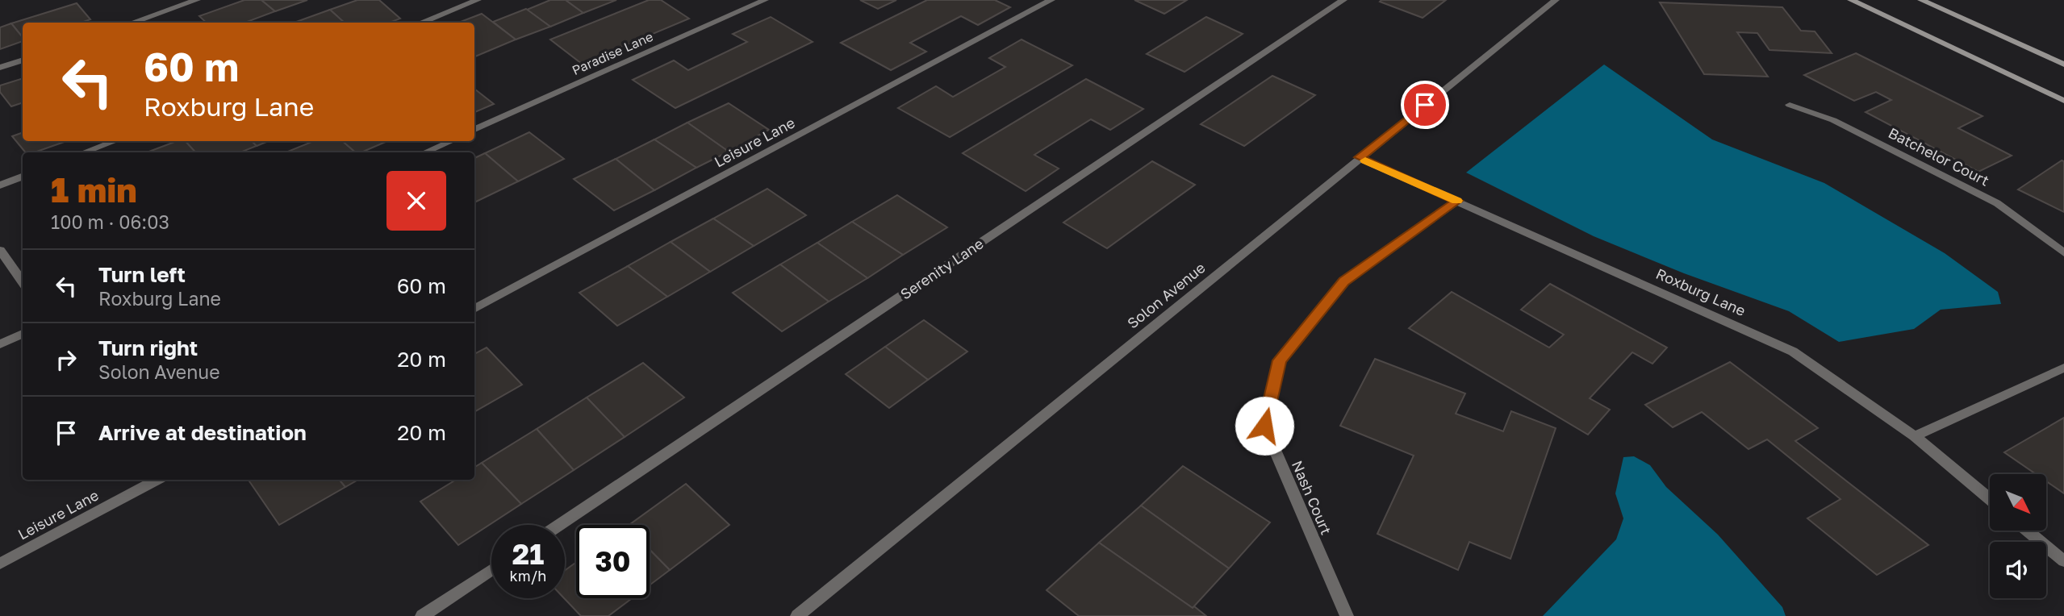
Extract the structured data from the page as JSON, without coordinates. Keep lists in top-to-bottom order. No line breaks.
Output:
{"streets":{"street":["Paradise Lane","Leisure Lane","Batchelor Court","Serenity Lane","Roxburg Lane","Solon Avenue","Nash Court"]},"crossings":[["Roxburg Lane","Solon Avenue"],["Roxburg Lane","Nash Court"]],"north":"bottom right","page":{"turn":["60 m","Roxburg Lane"],"heading":["1 min","100 m · 06:03"],"list":[{"name":"Turn left","note":"Roxburg Lane","value":"60 m"},{"name":"Turn right","note":"Solon Avenue","value":"20 m"},{"name":"Arrive at destination","value":"20 m"}],"speed":"21 km/h","limit":"30"}}
